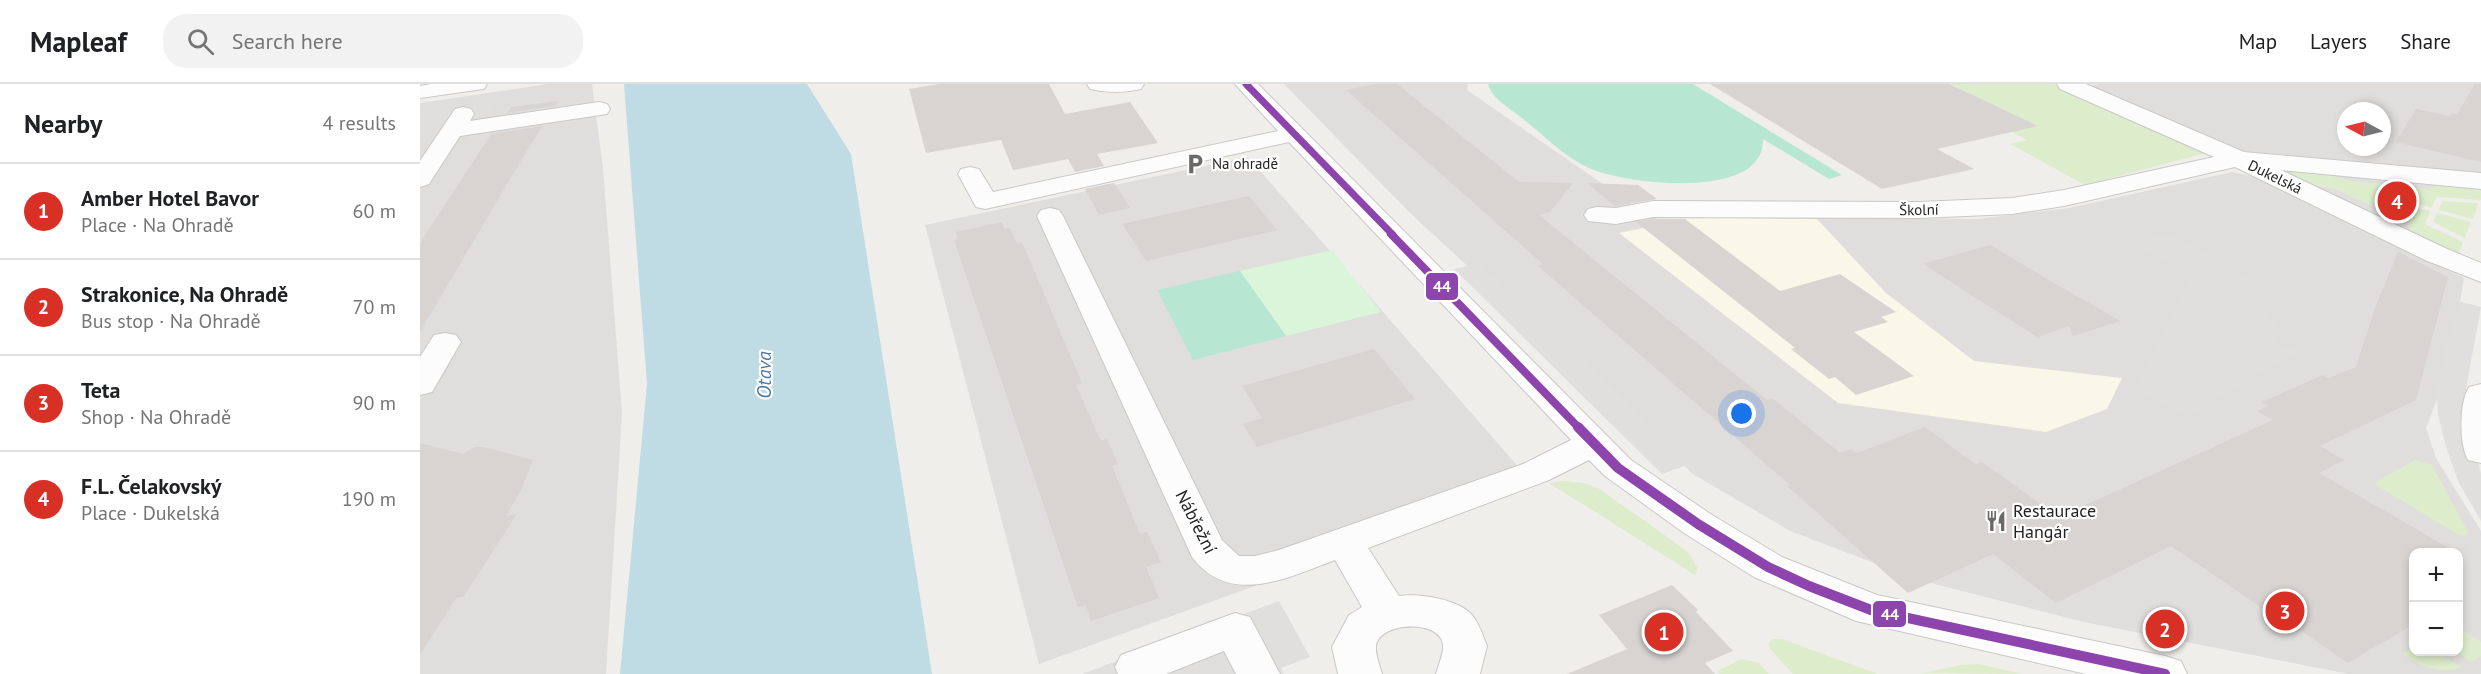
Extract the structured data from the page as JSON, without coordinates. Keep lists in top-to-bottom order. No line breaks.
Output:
{"streets":{"street":["Dukelská","Školní","Nábřežní"]},"crossings":[["Dukelská","Školní"]],"water":["Otava"],"places":{"parking":["Na ohradě"],"restaurant":["Restaurace Hangár"]},"lines":["transit line 44"],"north":"left","page":{"header":"Mapleaf","search":"Search here","nav":["Map","Layers","Share"],"heading":["Nearby","4 results"],"list":[{"mark":"1","name":"Amber Hotel Bavor","note":"Place · Na Ohradě","value":"60 m"},{"mark":"2","name":"Strakonice, Na Ohradě","note":"Bus stop · Na Ohradě","value":"70 m"},{"mark":"3","name":"Teta","note":"Shop · Na Ohradě","value":"90 m"},{"mark":"4","name":"F.L. Čelakovský","note":"Place · Dukelská","value":"190 m"}],"pins":["4","3","2","1"],"map_buttons":["+","−"]}}
